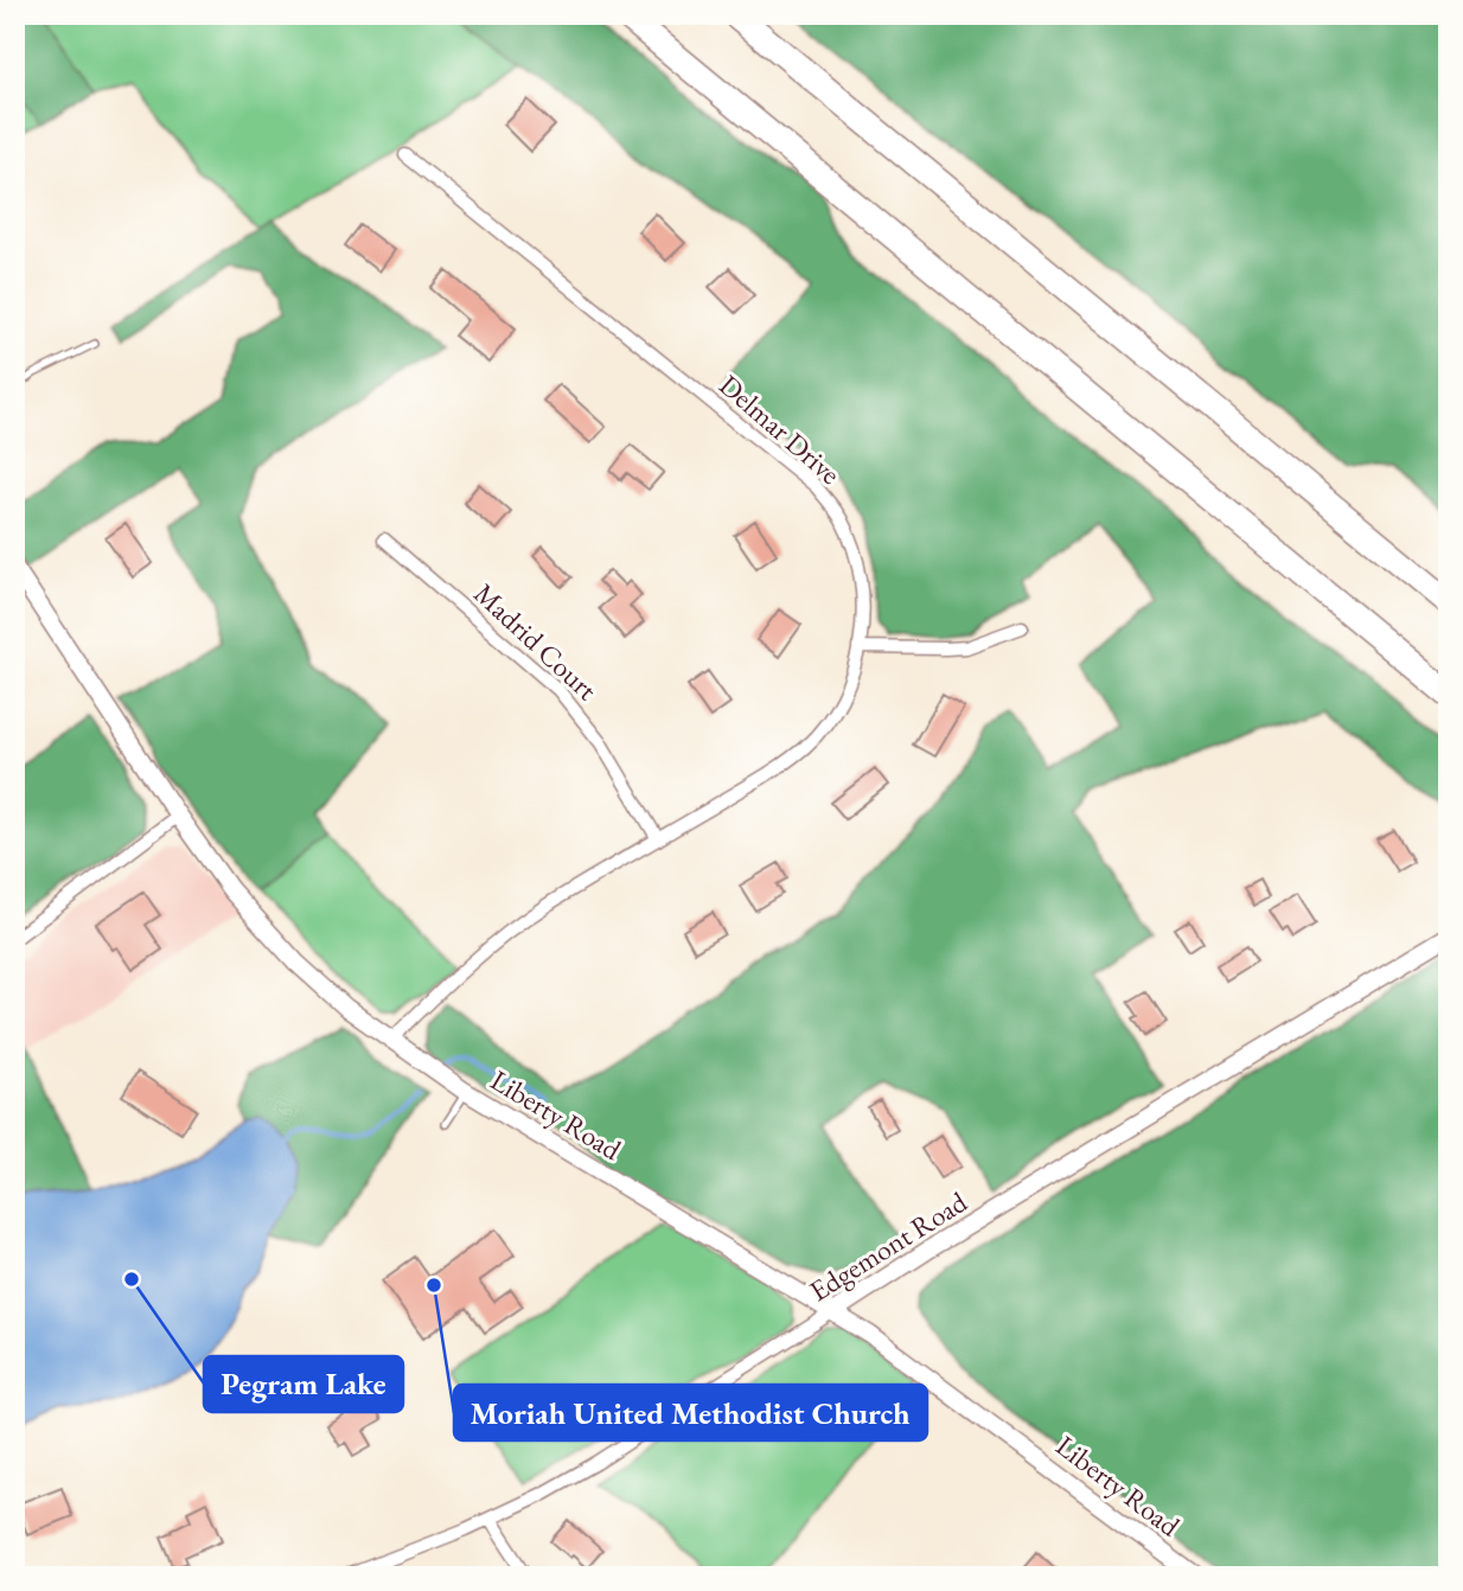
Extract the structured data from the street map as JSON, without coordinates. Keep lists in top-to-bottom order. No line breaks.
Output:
{"streets":{"street":["Delmar Drive","Madrid Court","Liberty Road","Edgemont Road"]},"crossings":[["Delmar Drive","Madrid Court"],["Delmar Drive","Liberty Road"],["Liberty Road","Edgemont Road"]],"places":["Pegram Lake","Moriah United Methodist Church"]}
